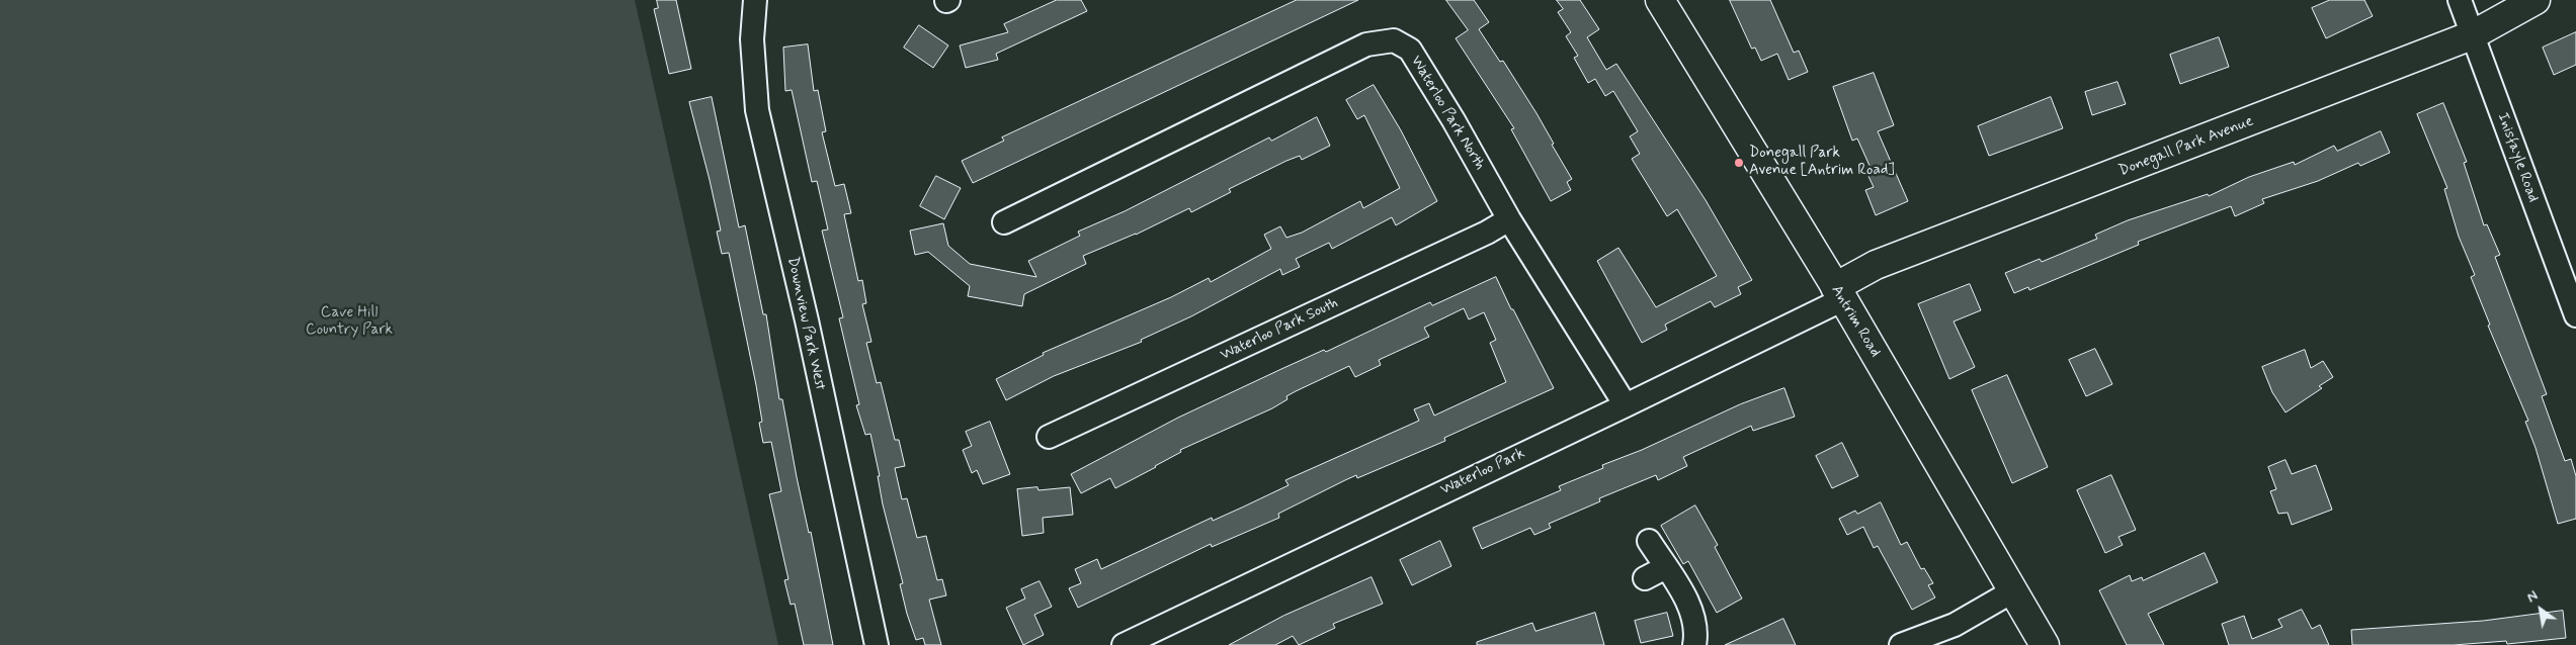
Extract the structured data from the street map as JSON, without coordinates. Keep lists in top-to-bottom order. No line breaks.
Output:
{"streets":{"street":["Waterloo Park North","Donegall Park Avenue","Inisfayle Road","Antrim Road","Downview Park West","Waterloo Park South","Waterloo Park"]},"crossings":[["Waterloo Park North","Waterloo Park South"],["Waterloo Park North","Waterloo Park"],["Donegall Park Avenue","Inisfayle Road"],["Donegall Park Avenue","Antrim Road"],["Donegall Park Avenue","Waterloo Park"],["Antrim Road","Waterloo Park"]],"parks":["Cave Hill Country Park"],"places":["Donegall Park Avenue [Antrim Road]"],"north":"top left"}
